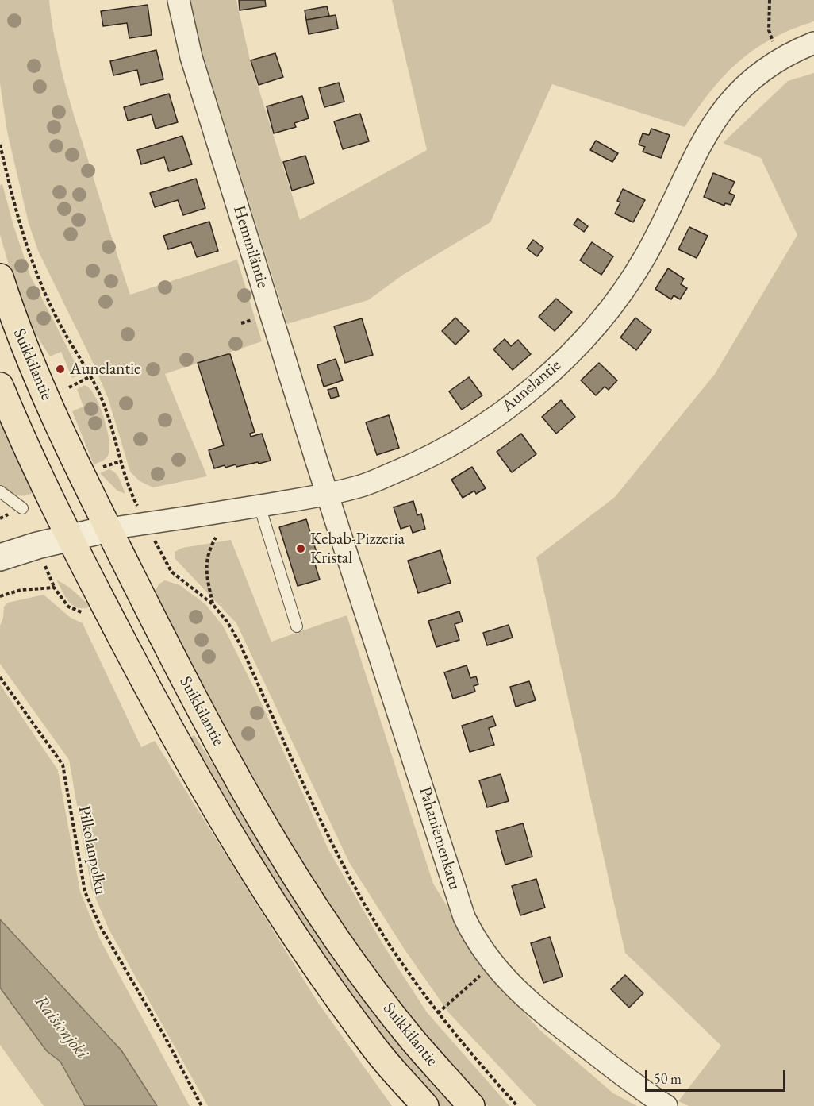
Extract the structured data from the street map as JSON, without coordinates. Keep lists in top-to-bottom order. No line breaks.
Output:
{"streets":{"main road":["Suikkilantie"],"street":["Hemmiläntie","Aunelantie","Pahaniemenkatu"],"path":["Pilkolanpolku"]},"crossings":[["Hemmiläntie","Aunelantie"],["Hemmiläntie","Pahaniemenkatu"],["Suikkilantie","Aunelantie"],["Aunelantie","Pahaniemenkatu"]],"water":["Raisionjoki"],"places":["Aunelantie","Kebab-Pizzeria Kristal"],"scale_bar":"50 m"}
